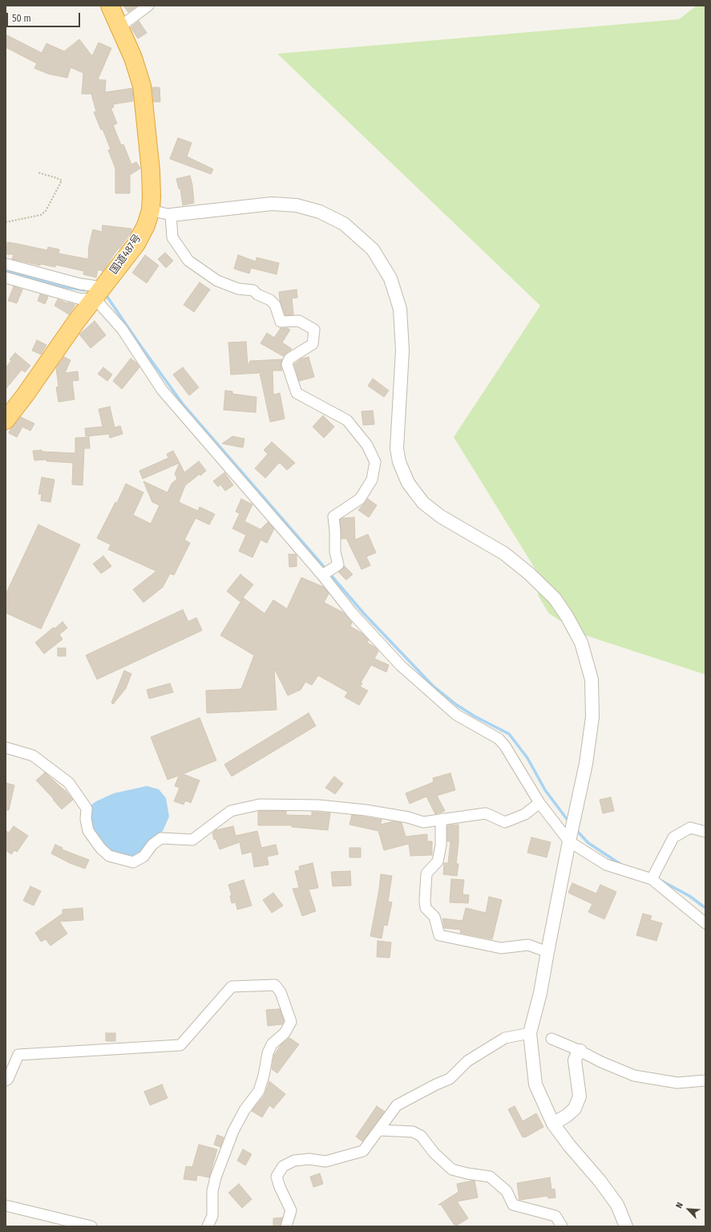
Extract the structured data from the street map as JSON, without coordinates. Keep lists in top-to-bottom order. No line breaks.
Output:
{"streets":{"highway":["国道487号"]},"scale_bar":"50 m","north":"top left"}
